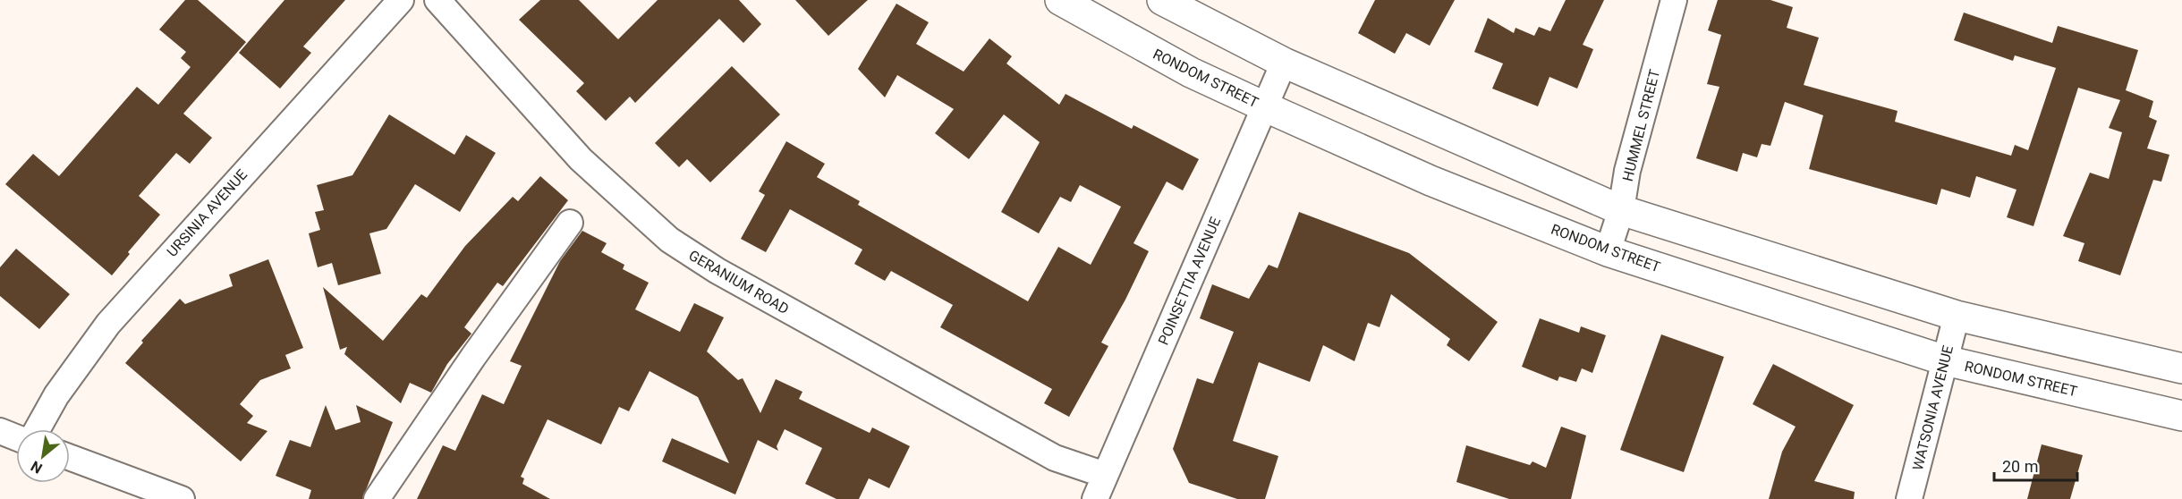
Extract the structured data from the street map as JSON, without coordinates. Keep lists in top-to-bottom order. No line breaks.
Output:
{"streets":{"street":["RONDOM STREET","HUMMEL STREET","URSINIA AVENUE","POINSETTIA AVENUE","GERANIUM ROAD","WATSONIA AVENUE"]},"crossings":[["RONDOM STREET","HUMMEL STREET"],["RONDOM STREET","POINSETTIA AVENUE"],["RONDOM STREET","WATSONIA AVENUE"],["POINSETTIA AVENUE","GERANIUM ROAD"]],"scale_bar":"20 m","north":"bottom left"}
